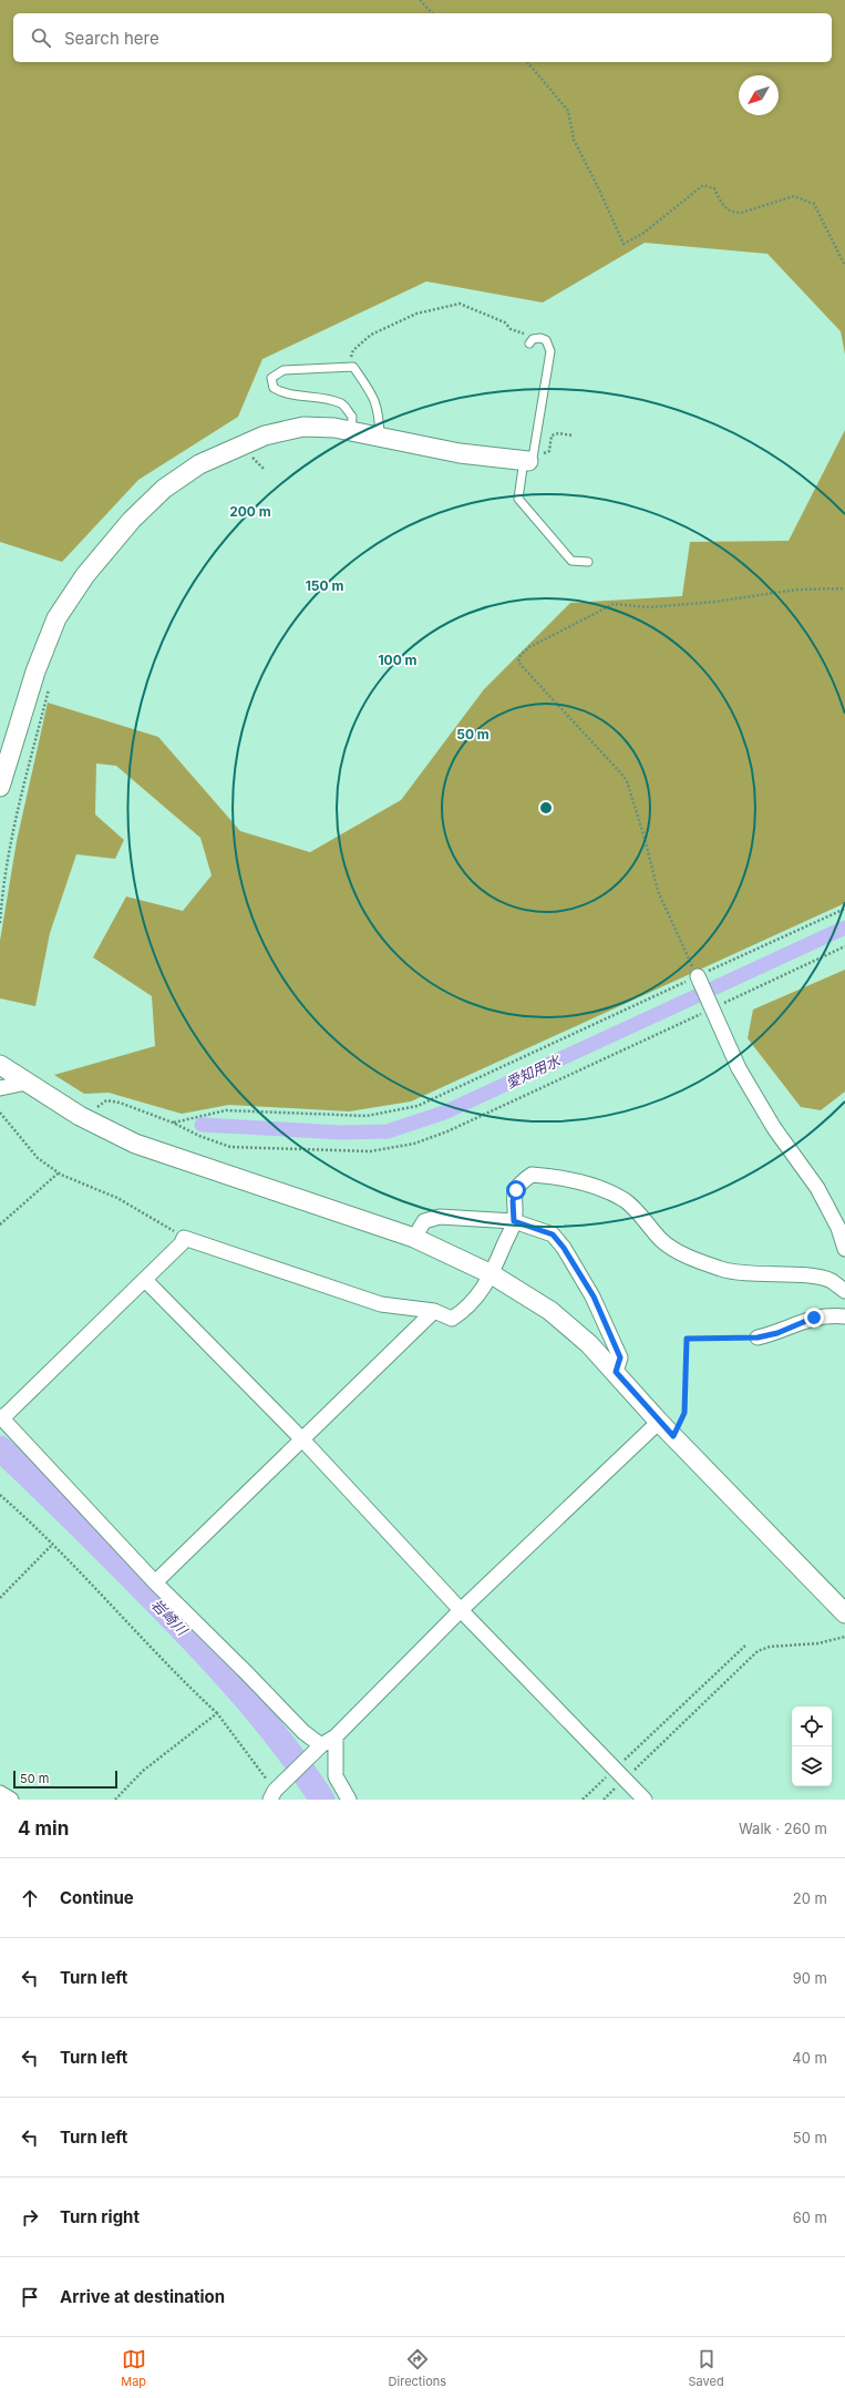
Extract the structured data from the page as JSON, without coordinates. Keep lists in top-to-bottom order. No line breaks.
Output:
{"water":["愛知用水","岩崎川"],"scale_bar":"50 m","north":"bottom left","page":{"search":"Search here","scale":"50 m","heading":["4 min","Walk · 260 m"],"list":[["Continue","20 m"],["Turn left","90 m"],["Turn left","40 m"],["Turn left","50 m"],["Turn right","60 m"],"Arrive at destination"],"nav":["Map","Directions","Saved"]},"rings":["200 m","150 m","100 m","50 m"]}
